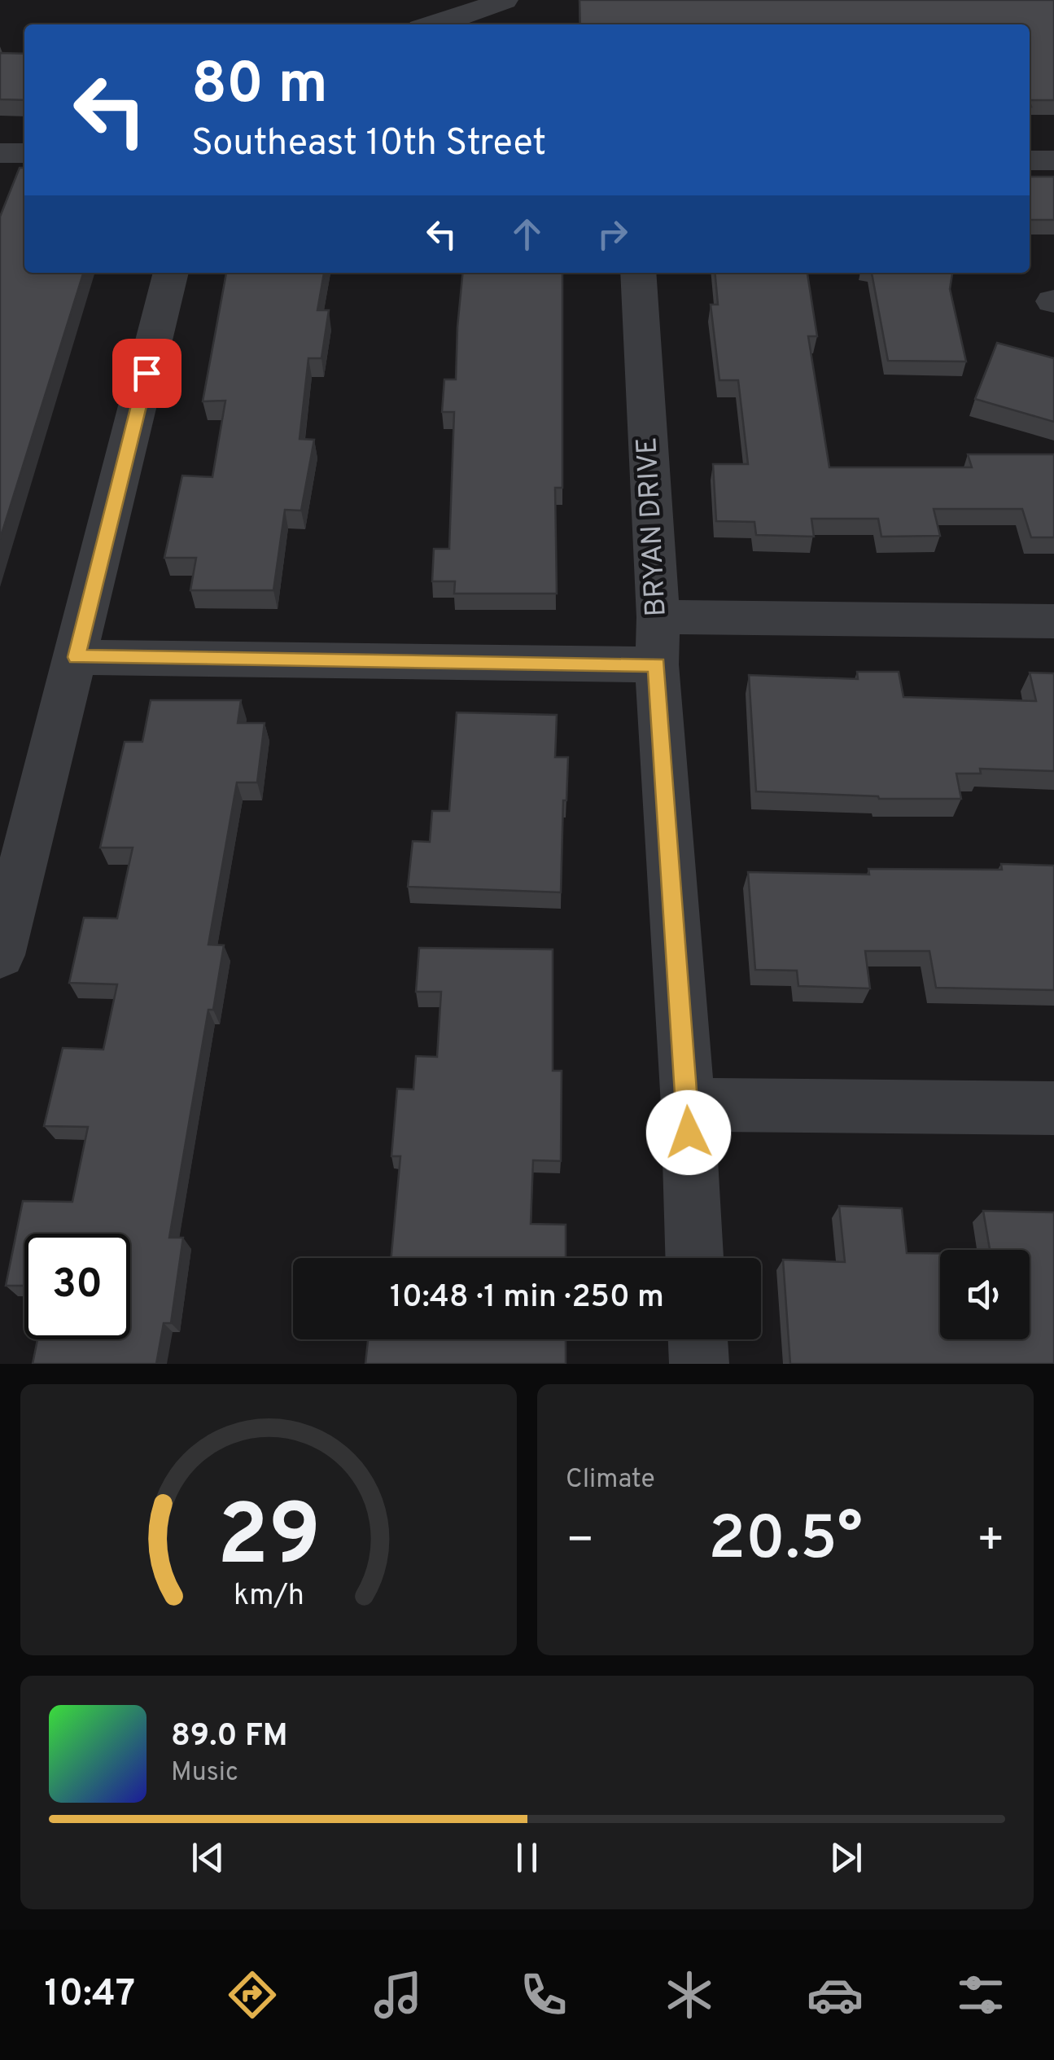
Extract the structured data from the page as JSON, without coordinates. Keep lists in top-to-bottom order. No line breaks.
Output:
{"streets":{"street":["BRYAN DRIVE"]},"page":{"turn":["80 m","Southeast 10th Street"],"limit":"30","trip":"10:48 · 1 min · 250 m","tile":"Climate","heat":["−","20.5°","+"],"song":["89.0 FM","Music"],"tabs":"10:47","gauge":["29","km/h"]}}
